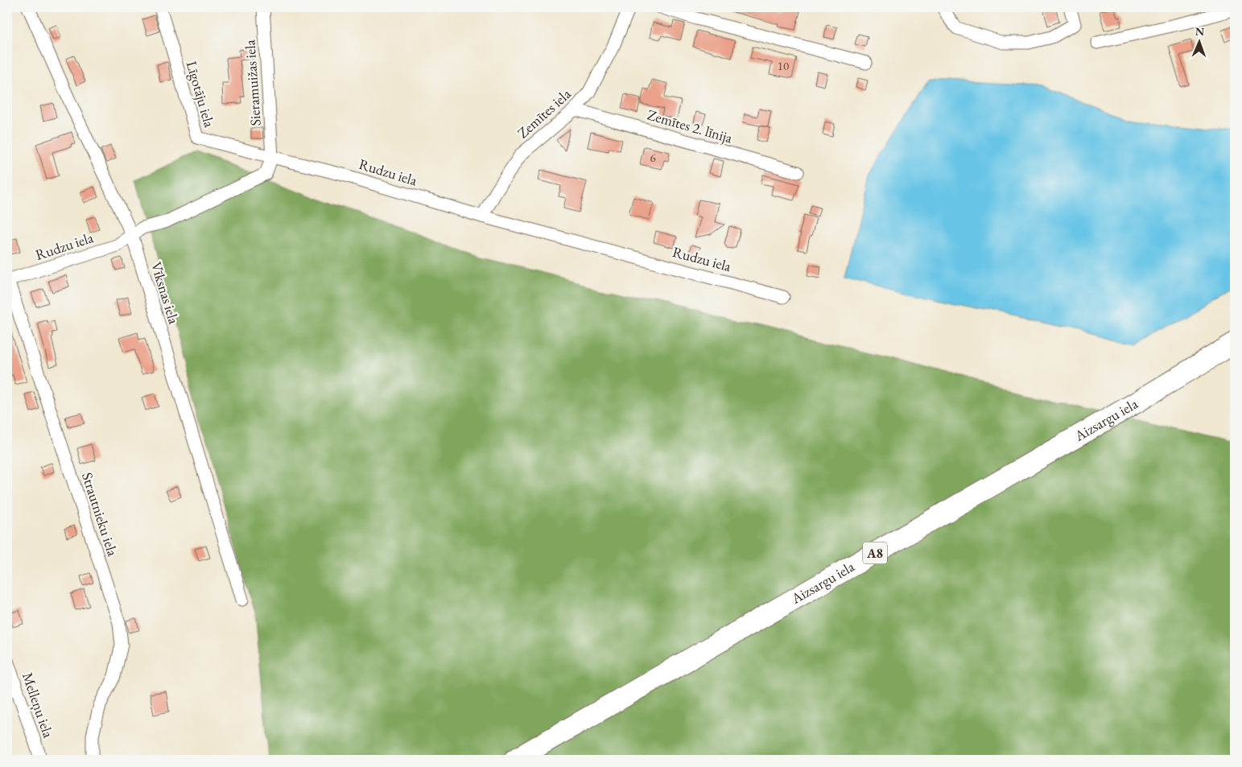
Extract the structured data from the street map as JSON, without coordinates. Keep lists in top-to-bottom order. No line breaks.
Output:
{"streets":{"highway":["Aizsargu iela","A8"],"street":["Sieramuižas iela","Līgotāju iela","Zemītes iela","Zemītes 2. līnija","Rudzu iela","Vīksnas iela","Strautnieku iela","Melleņu iela"]},"crossings":[["Sieramuižas iela","Līgotāju iela"],["Sieramuižas iela","Rudzu iela"],["Līgotāju iela","Rudzu iela"],["Zemītes iela","Zemītes 2. līnija"],["Zemītes iela","Rudzu iela"],["Rudzu iela","Vīksnas iela"],["Rudzu iela","Strautnieku iela"]],"house_numbers":["10","6"],"north":"top"}
